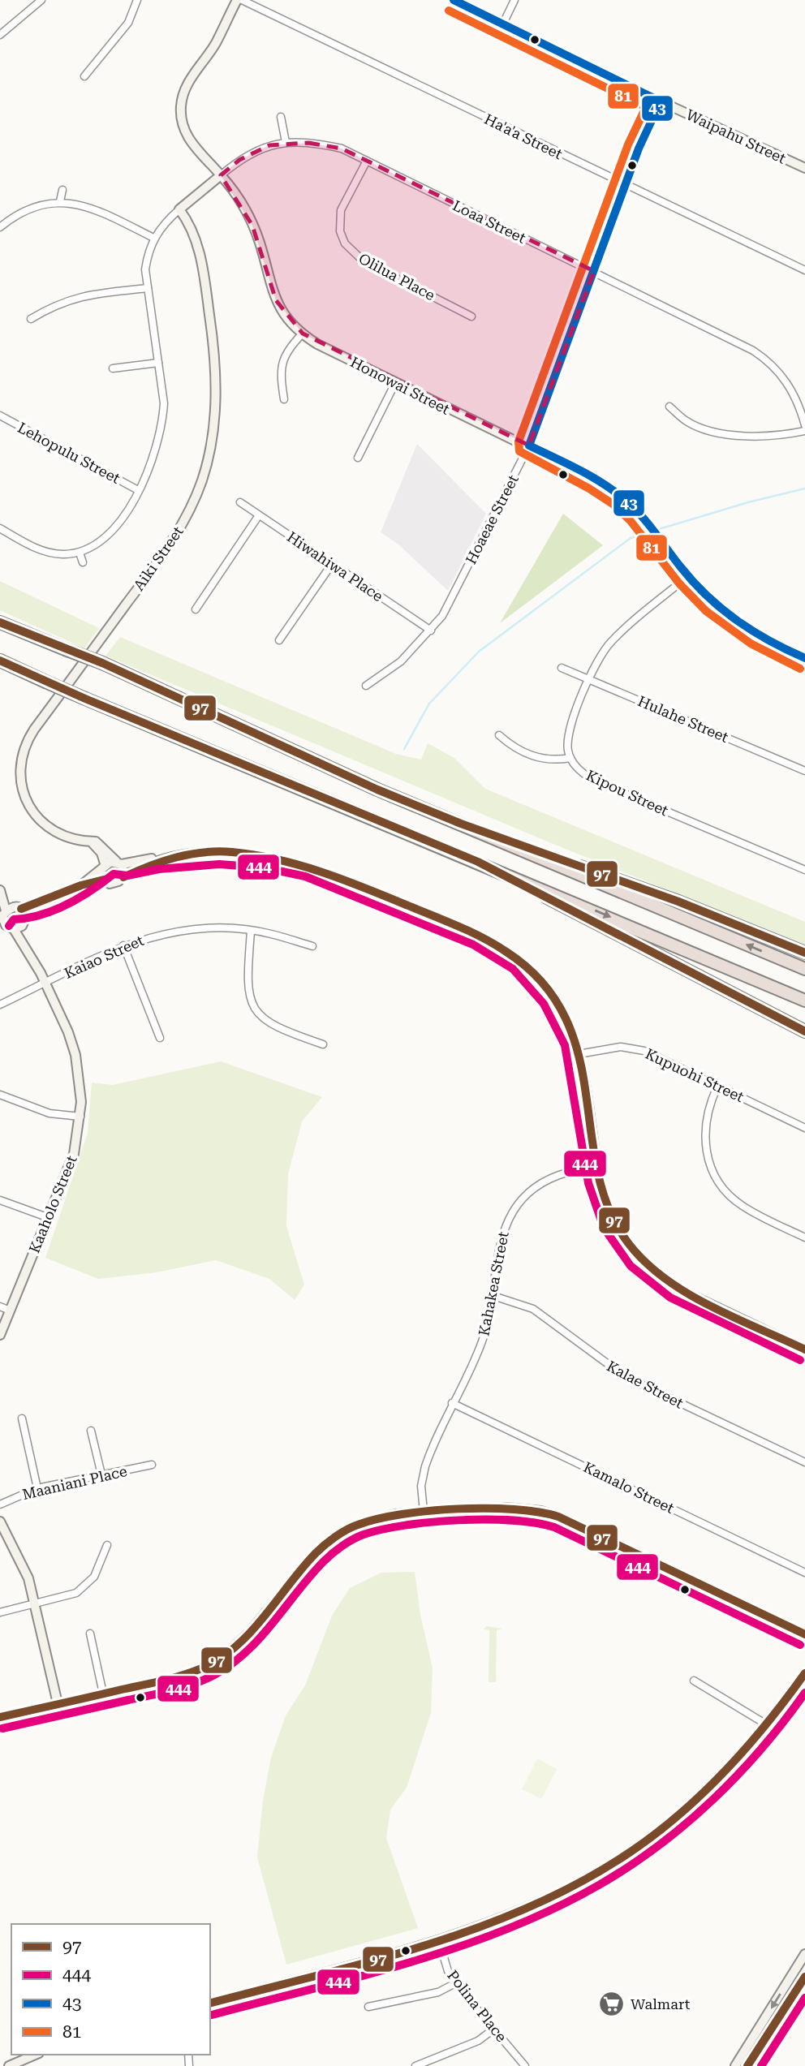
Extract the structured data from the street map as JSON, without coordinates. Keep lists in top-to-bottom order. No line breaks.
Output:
{"streets":{"street":["Ha'a'a Street","Waipahu Street","Loaa Street","Olilua Place","Honowai Street","Lehopulu Street","Hoaeae Street","Aiki Street","Hiwahiwa Place","Hulahe Street","Kipou Street","Kaiao Street","Kupuohi Street","Kaaholo Street","Kahakea Street","Kalae Street","Maaniani Place","Kamalo Street","Polina Place"]},"crossings":[["Ha'a'a Street","Hoaeae Street"],["Waipahu Street","Hoaeae Street"],["Loaa Street","Olilua Place"],["Loaa Street","Honowai Street"],["Loaa Street","Lehopulu Street"],["Loaa Street","Hoaeae Street"],["Loaa Street","Aiki Street"],["Honowai Street","Hoaeae Street"],["Hoaeae Street","Hiwahiwa Place"],["Kaiao Street","Kaaholo Street"],["Kahakea Street","Kalae Street"],["Kahakea Street","Kamalo Street"]],"places":{"supermarket":["Walmart"]},"lines":["transit line 43","transit line 81","transit line 97","transit line 444"],"legend":["97","444","43","81"]}
